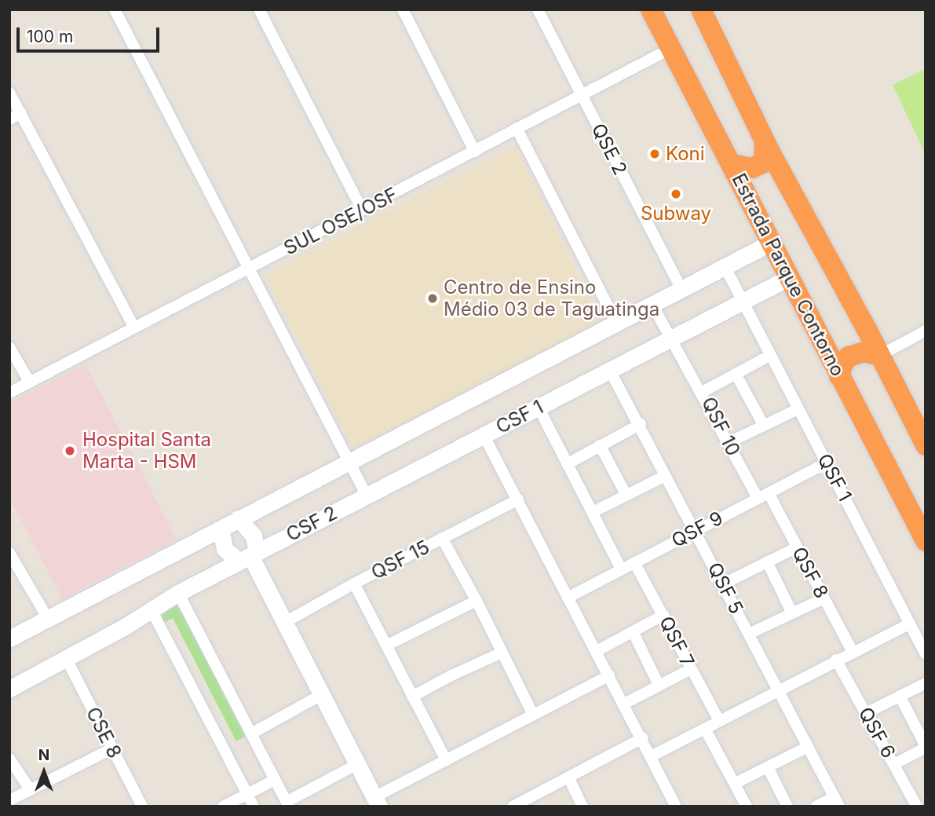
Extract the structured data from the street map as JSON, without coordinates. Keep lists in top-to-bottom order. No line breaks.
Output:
{"streets":{"highway":["Estrada Parque Contorno"],"street":["QSE 2","SUL OSE/OSF","CSF 1","QSF 10","QSF 1","CSF 2","QSF 9","QSF 15","QSF 8","QSF 5","QSF 7","CSE 8","QSF 6"]},"crossings":[["QSE 2","SUL OSE/OSF"],["SUL OSE/OSF","Estrada Parque Contorno"],["Estrada Parque Contorno","CSF 1"],["CSF 1","QSF 1"],["CSF 1","CSF 2"],["CSF 1","QSF 5"],["QSF 10","QSF 1"],["QSF 10","QSF 9"],["QSF 10","QSF 8"],["QSF 1","QSF 9"],["CSF 2","CSE 8"],["QSF 9","QSF 8"],["QSF 9","QSF 5"],["QSF 9","QSF 7"]],"places":["Koni","Subway","Centro de Ensino Médio 03 de Taguatinga","Hospital Santa Marta - HSM"],"scale_bar":"100 m","north":"top"}
